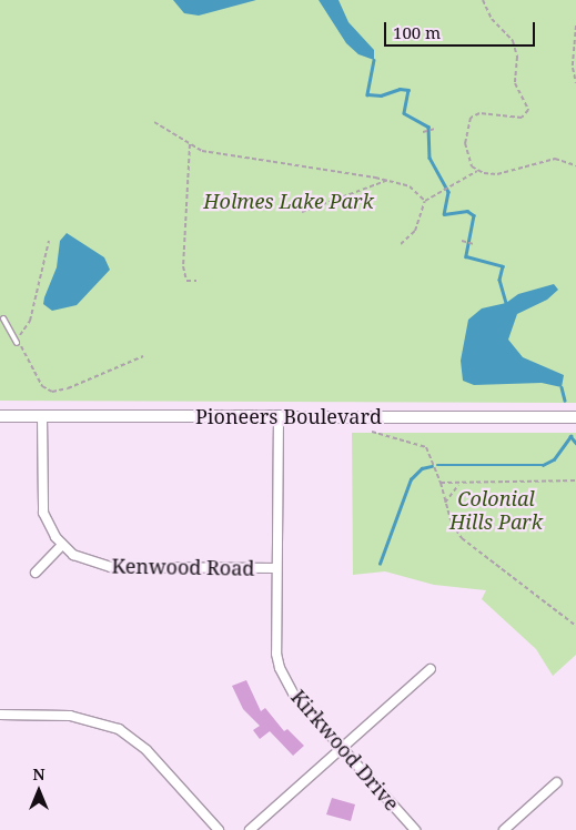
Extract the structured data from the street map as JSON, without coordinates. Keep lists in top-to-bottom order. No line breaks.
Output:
{"streets":{"main road":["Pioneers Boulevard"],"street":["Kenwood Road","Kirkwood Drive"]},"crossings":[["Pioneers Boulevard","Kirkwood Drive"],["Kenwood Road","Kirkwood Drive"]],"parks":["Holmes Lake Park","Colonial Hills Park"],"scale_bar":"100 m","north":"top"}
